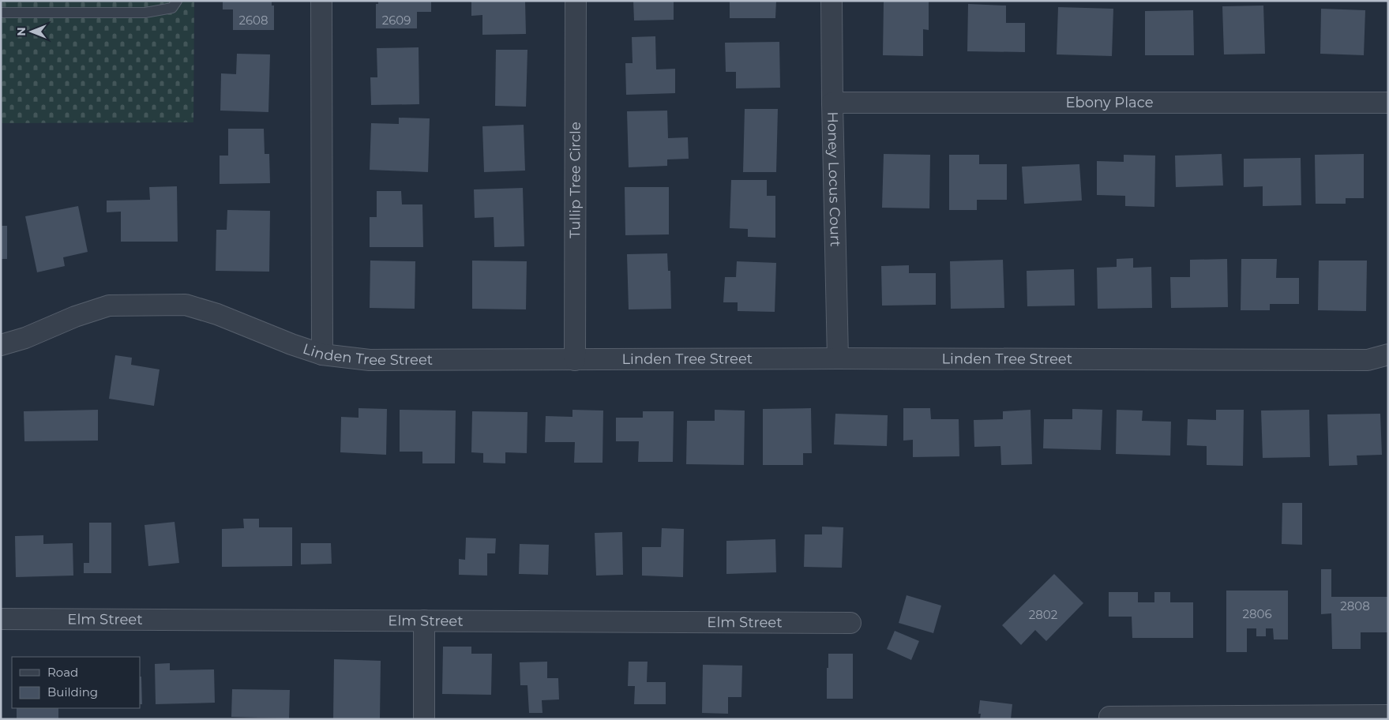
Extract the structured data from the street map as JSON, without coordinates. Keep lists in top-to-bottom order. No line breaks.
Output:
{"streets":{"street":["Ebony Place","Tullip Tree Circle","Honey Locus Court","Linden Tree Street","Elm Street"]},"crossings":[["Ebony Place","Honey Locus Court"],["Tullip Tree Circle","Linden Tree Street"],["Honey Locus Court","Linden Tree Street"]],"house_numbers":["2608","2609","2808","2806","2802"],"legend":["Road","Building"],"north":"left"}
